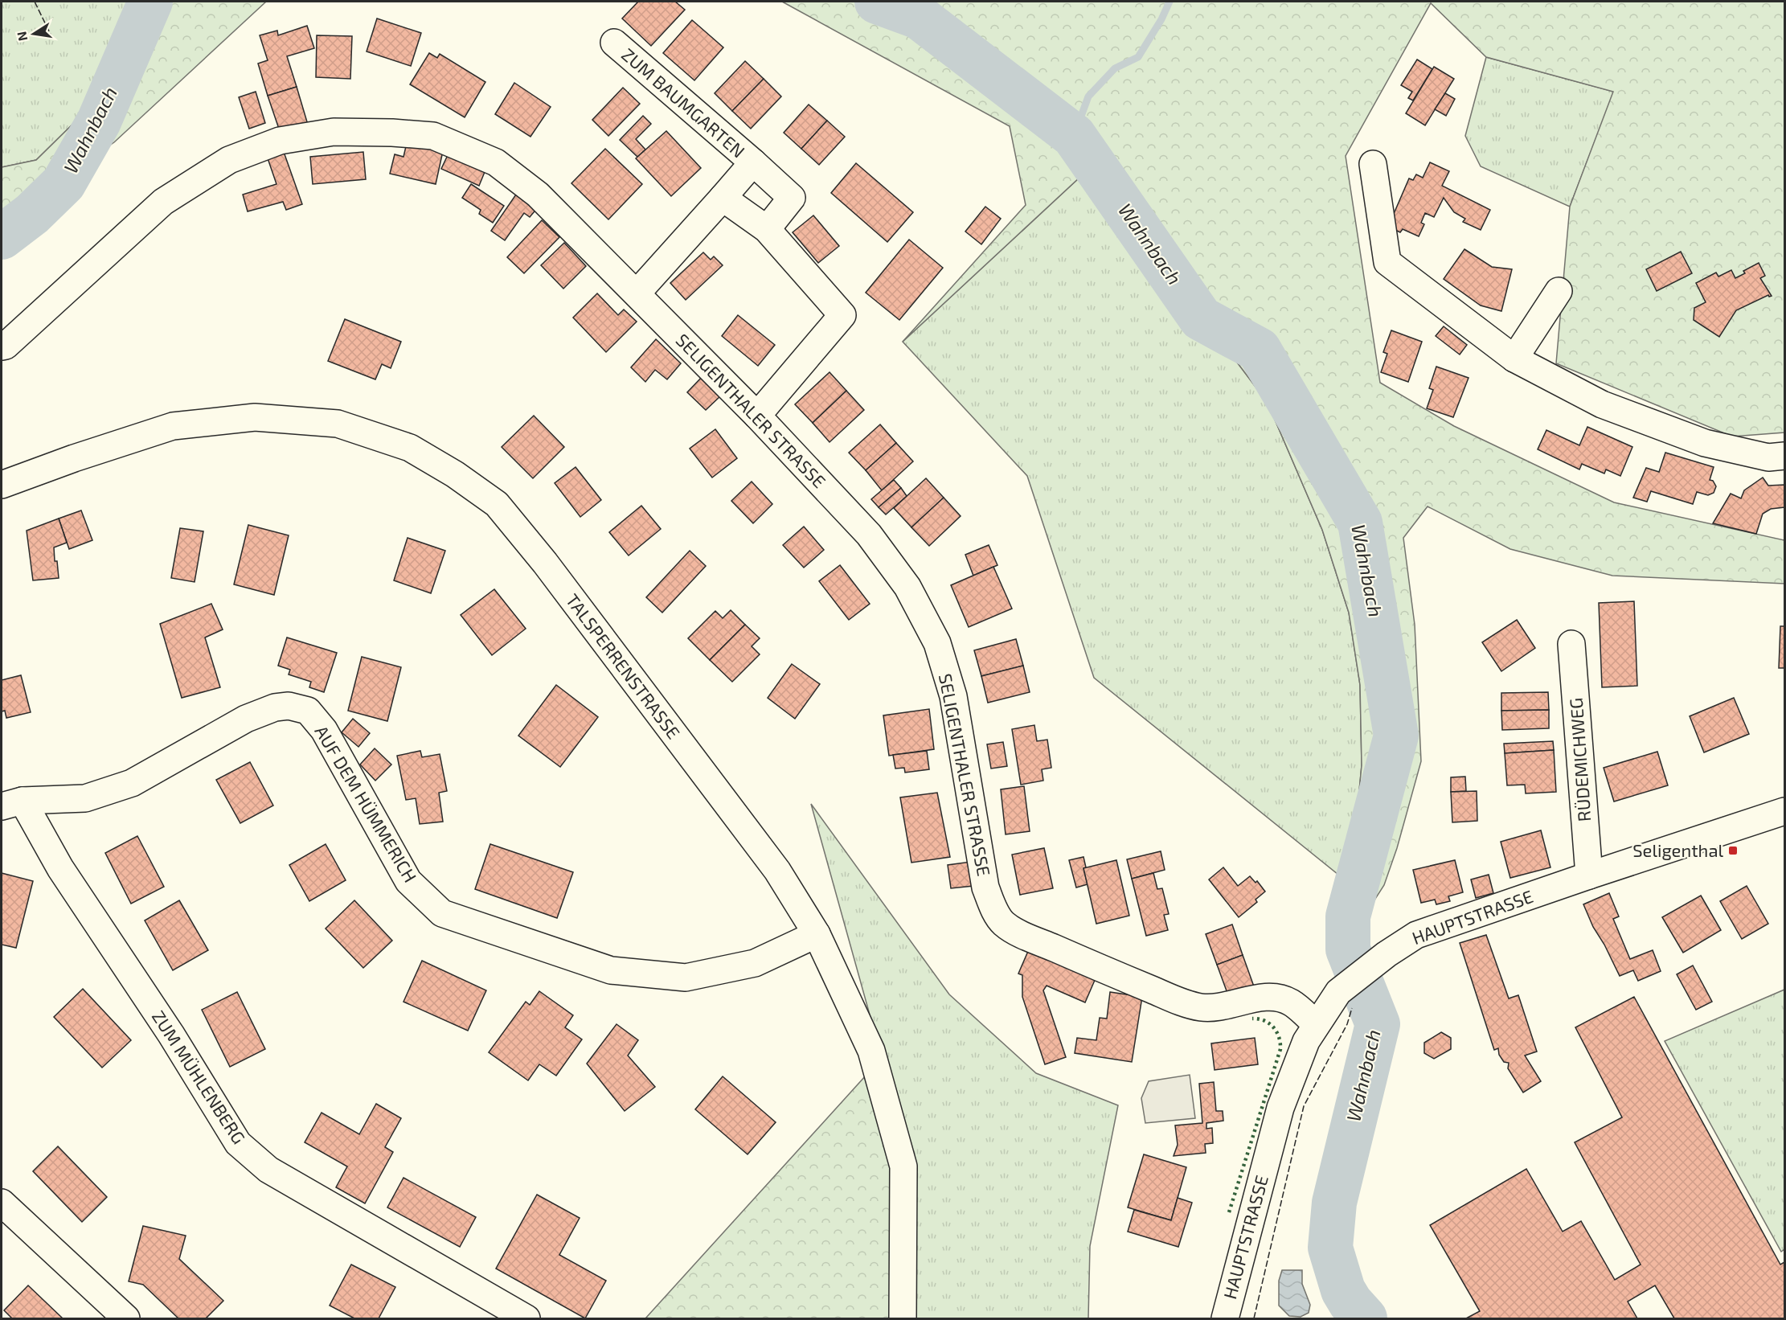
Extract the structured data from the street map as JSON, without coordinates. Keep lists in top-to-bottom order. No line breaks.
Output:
{"streets":{"street":["ZUM BAUMGARTEN","SELIGENTHALER STRASSE","TALSPERRENSTRASSE","RÜDEMICHWEG","AUF DEM HÜMMERICH","HAUPTSTRASSE","ZUM MÜHLENBERG"]},"crossings":[["ZUM BAUMGARTEN","SELIGENTHALER STRASSE"],["SELIGENTHALER STRASSE","HAUPTSTRASSE"],["TALSPERRENSTRASSE","AUF DEM HÜMMERICH"],["RÜDEMICHWEG","HAUPTSTRASSE"],["AUF DEM HÜMMERICH","ZUM MÜHLENBERG"]],"water":["Wahnbach"],"places":{"transit":["Seligenthal"]},"north":"left"}
